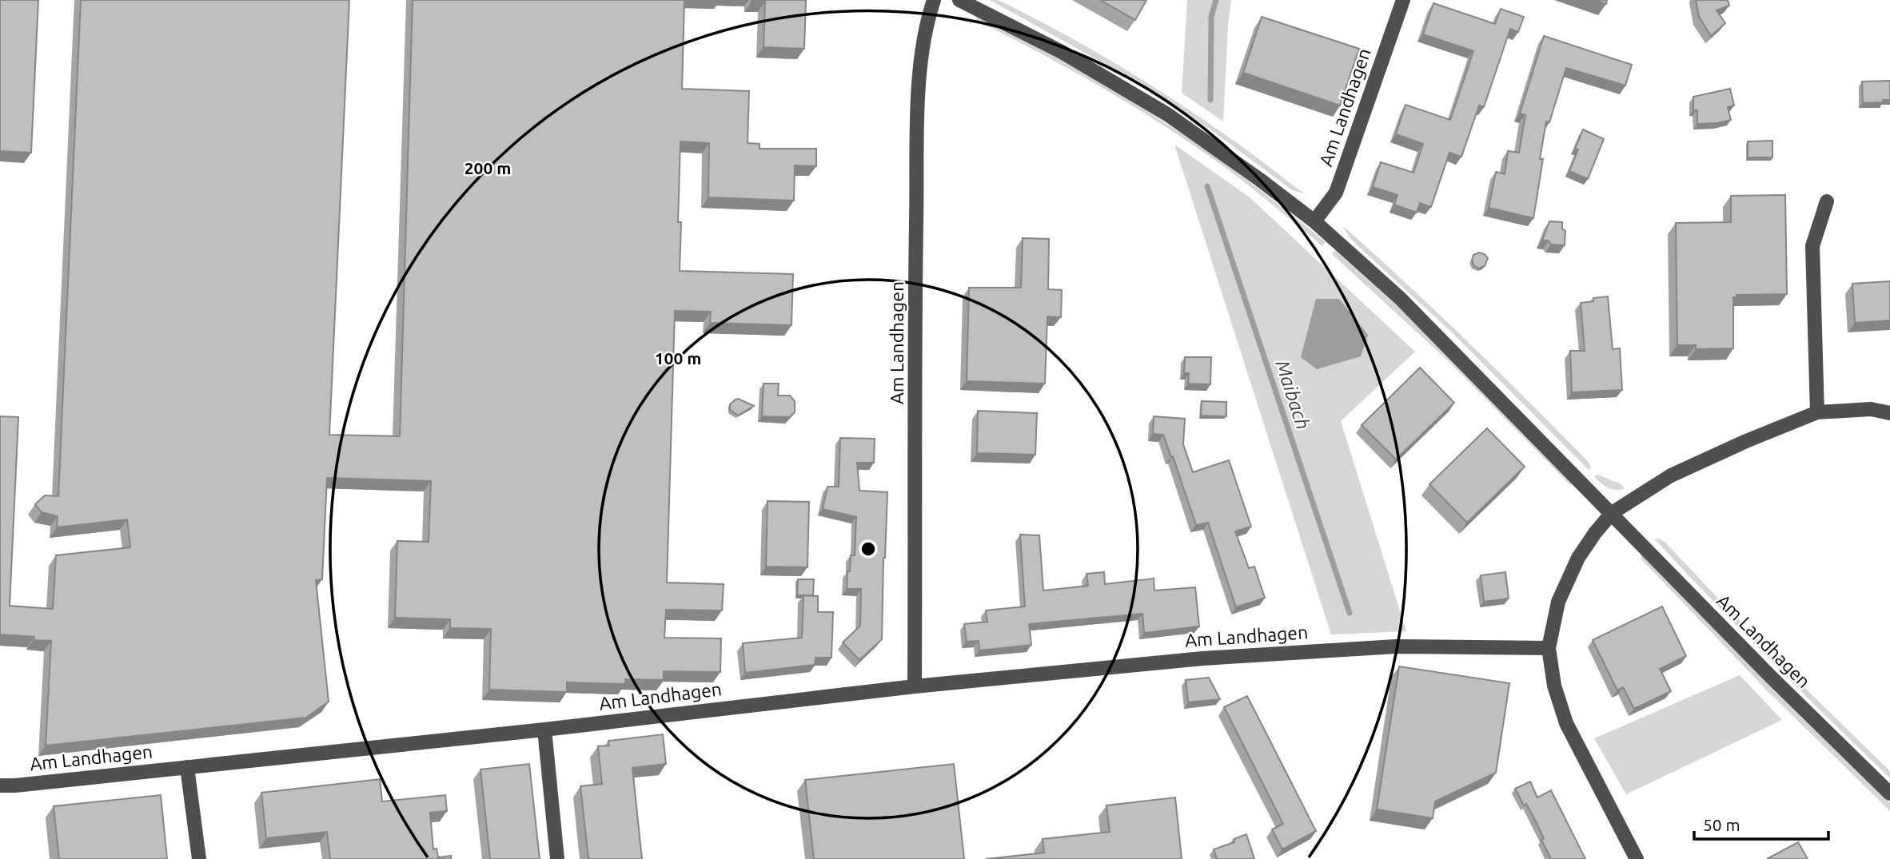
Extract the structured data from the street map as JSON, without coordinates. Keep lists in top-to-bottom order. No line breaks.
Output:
{"streets":{"street":["Am Landhagen"]},"water":["Maibach"],"scale_bar":"50 m","rings":["200 m","100 m"]}
